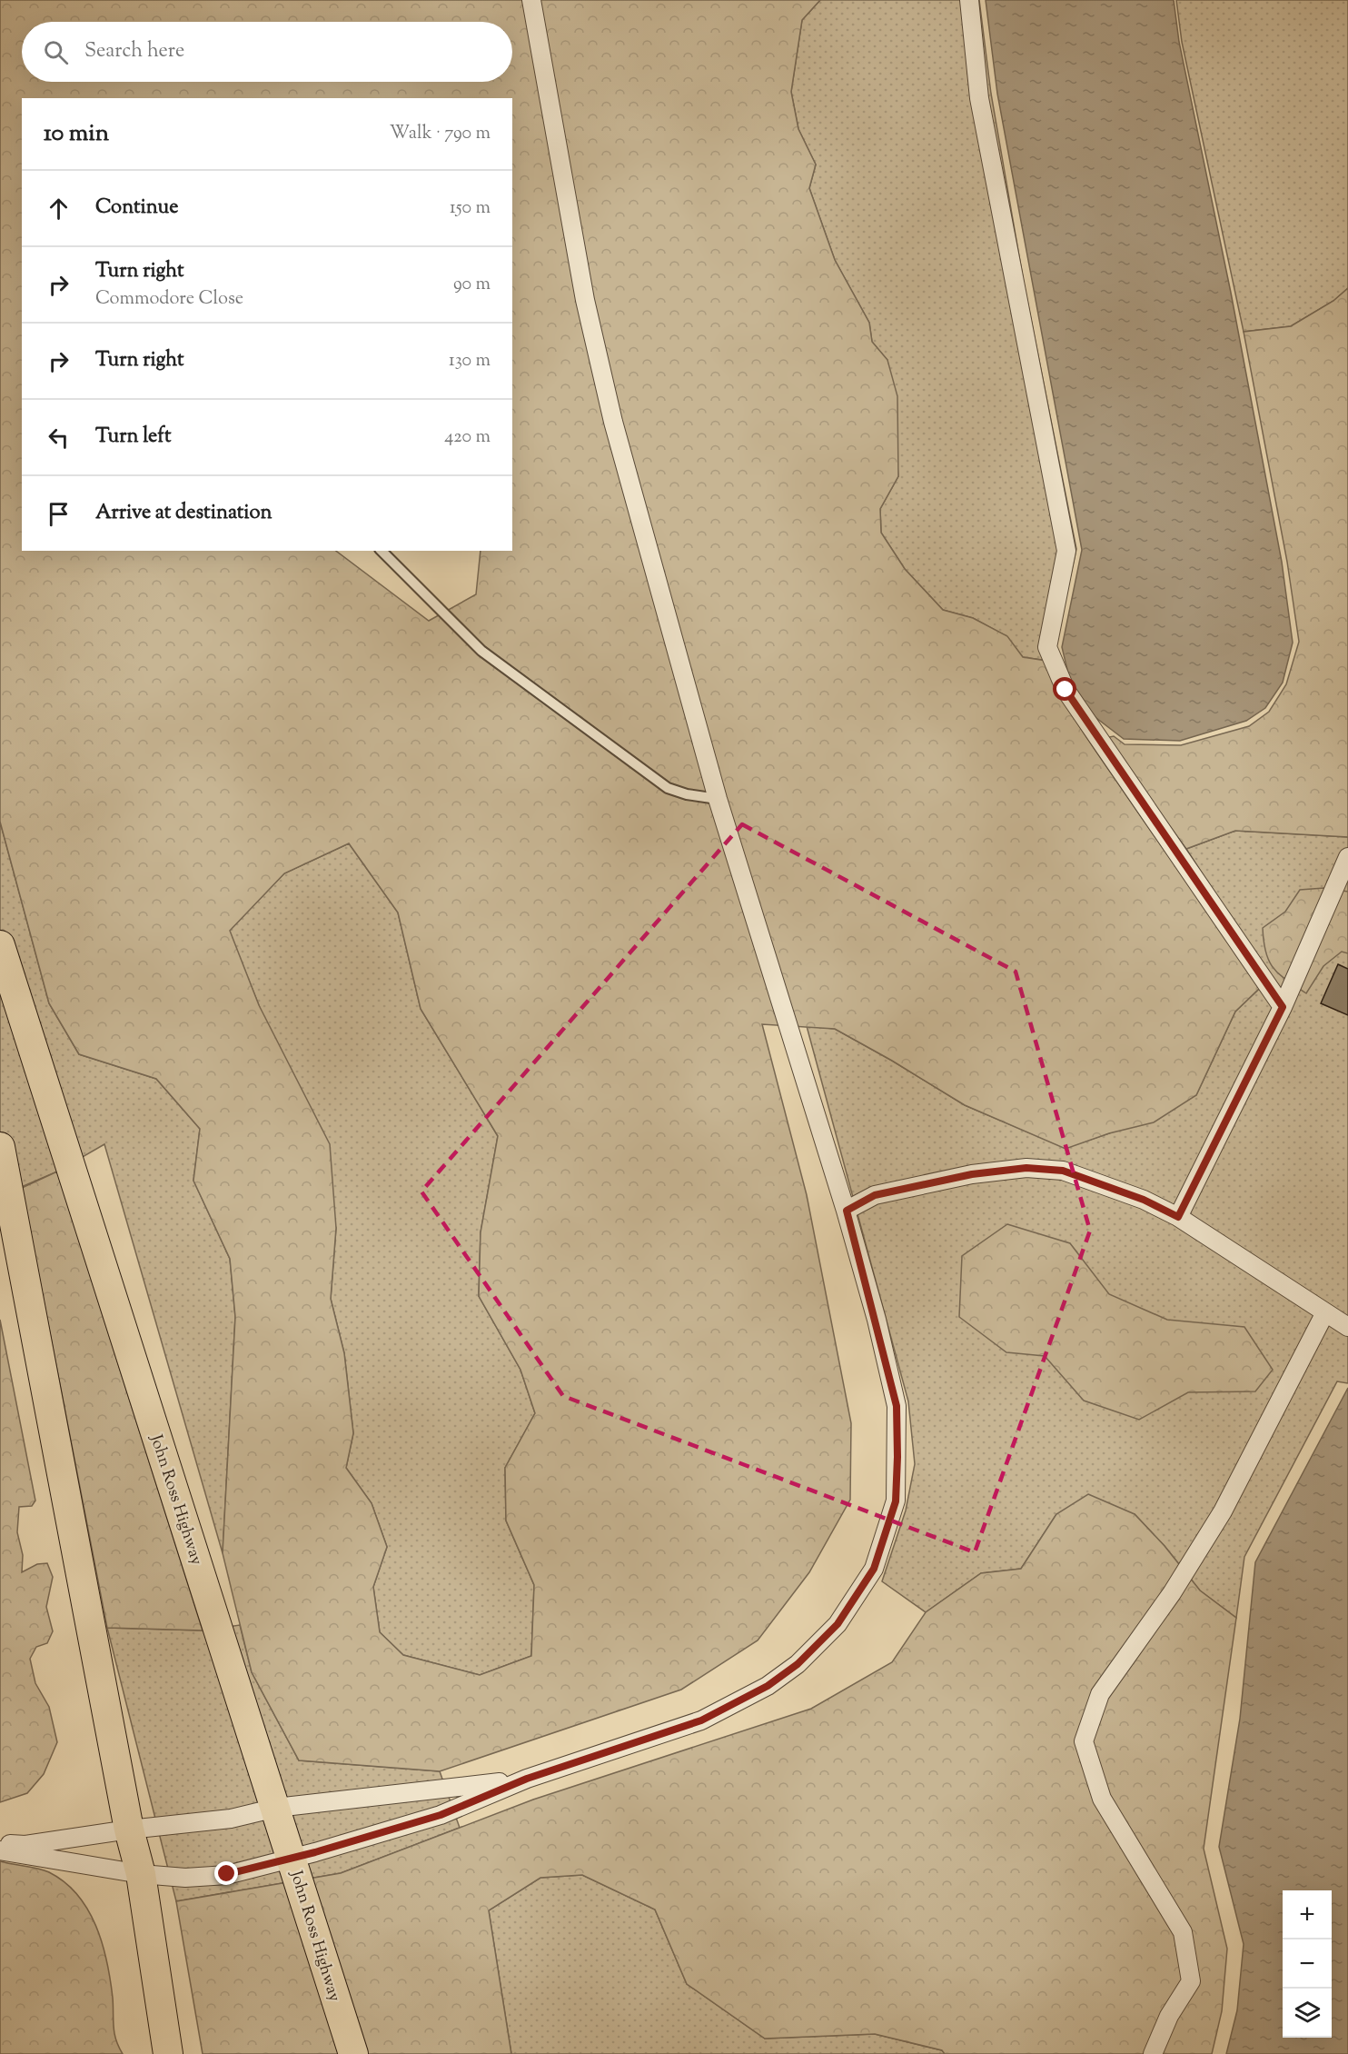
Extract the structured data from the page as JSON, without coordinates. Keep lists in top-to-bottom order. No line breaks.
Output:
{"streets":{"main road":["John Ross Highway"]},"page":{"search":"Search here","heading":["10 min","Walk · 790 m"],"list":[["Continue","150 m"],["Turn right","Commodore Close","90 m"],["Turn right","130 m"],["Turn left","420 m"],"Arrive at destination"],"map_buttons":["+","−"]}}
